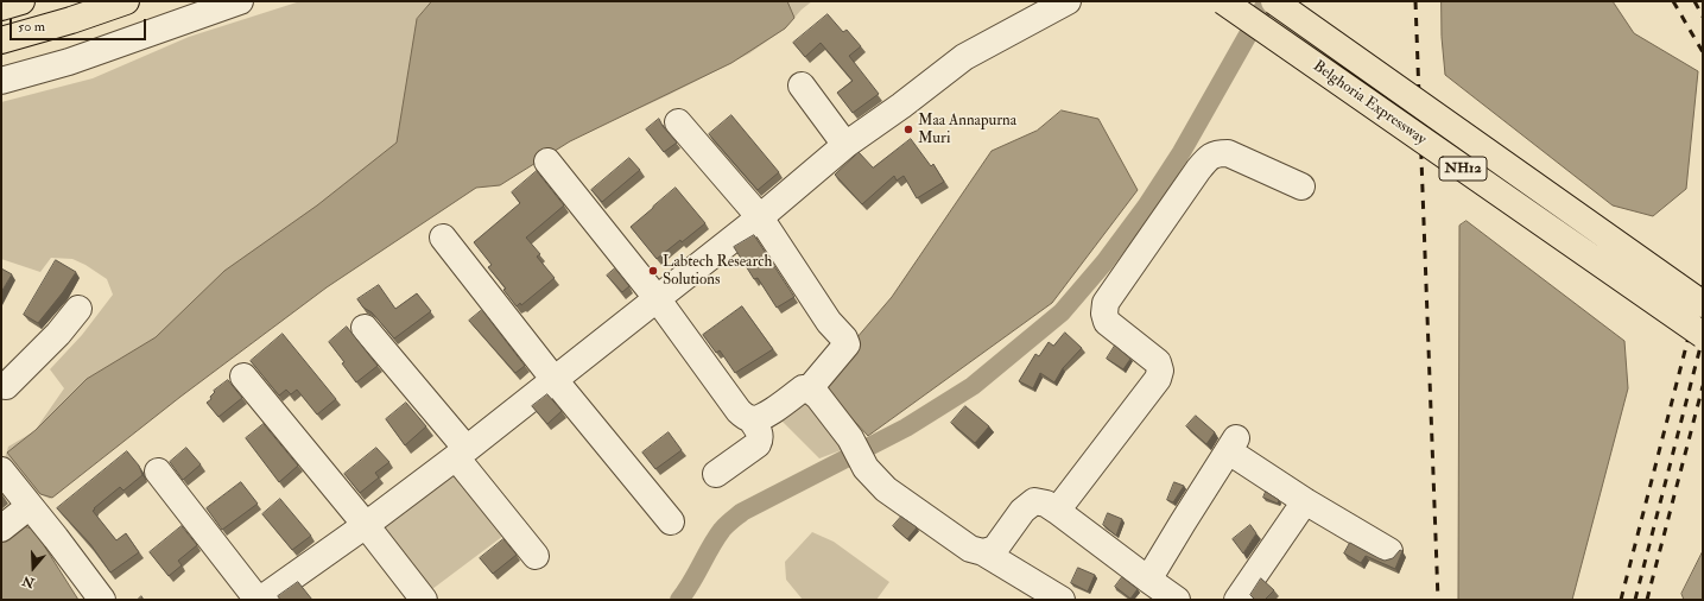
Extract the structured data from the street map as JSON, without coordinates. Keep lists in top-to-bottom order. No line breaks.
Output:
{"streets":{"highway":["Belghoria Expressway","NH12"]},"places":["Maa Annapurna Muri","Labtech Research Solutions"],"scale_bar":"50 m","north":"bottom"}
